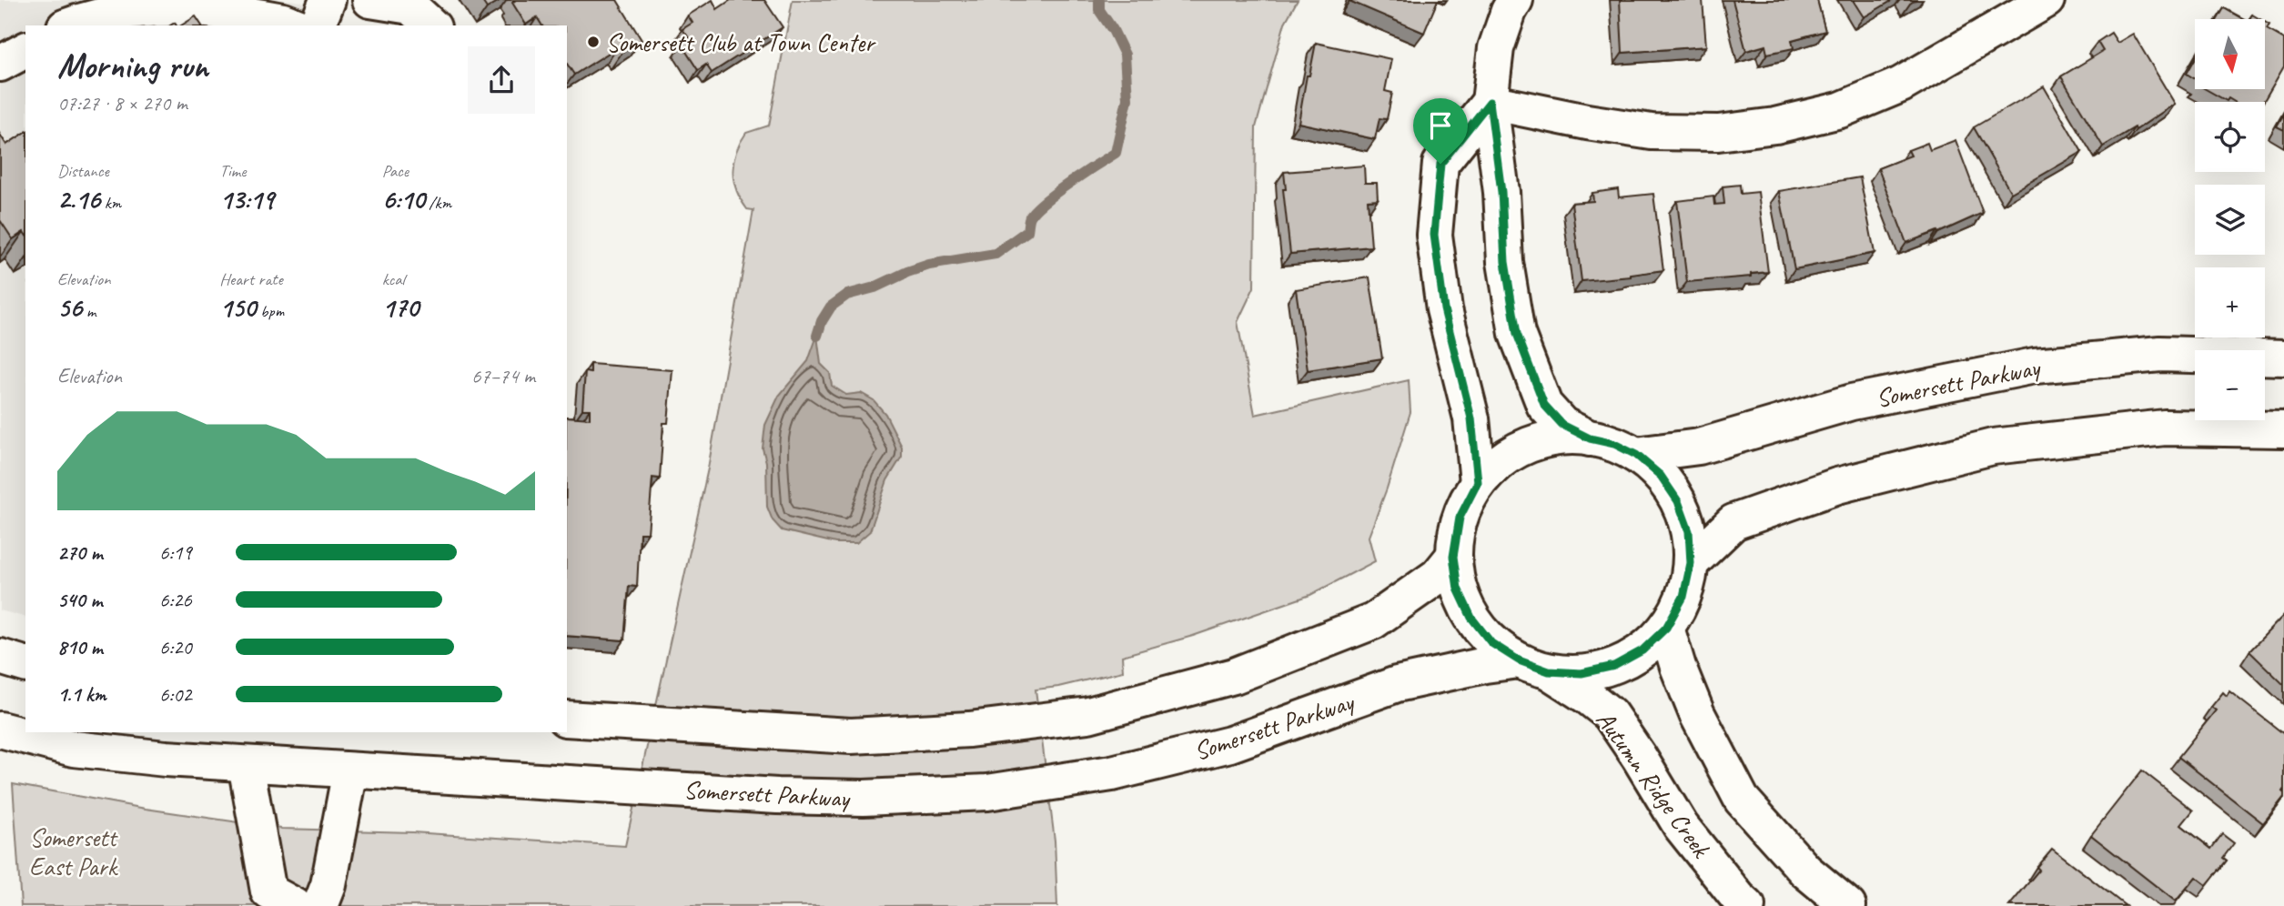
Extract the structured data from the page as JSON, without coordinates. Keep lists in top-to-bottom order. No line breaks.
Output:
{"streets":{"main road":["Somersett Parkway","Autumn Ridge Creek"]},"crossings":[["Somersett Parkway","Autumn Ridge Creek"]],"parks":["Somersett East Park"],"places":["Somersett Club at Town Center"],"north":"bottom","page":{"map_buttons":["+","−"],"heading":["Morning run","07:27 · 8 × 270 m"],"stats":[["Distance","2.16 km"],["Time","13:19"],["Pace","6:10 /km"],["Elevation","56 m"],["Heart rate","150 bpm"],["kcal","170"]],"chart":["Elevation","67–74 m"],"list":[{"name":"270 m","note":"6:19"},{"name":"540 m","note":"6:26"},{"name":"810 m","note":"6:20"},{"name":"1.1 km","note":"6:02"}]}}
